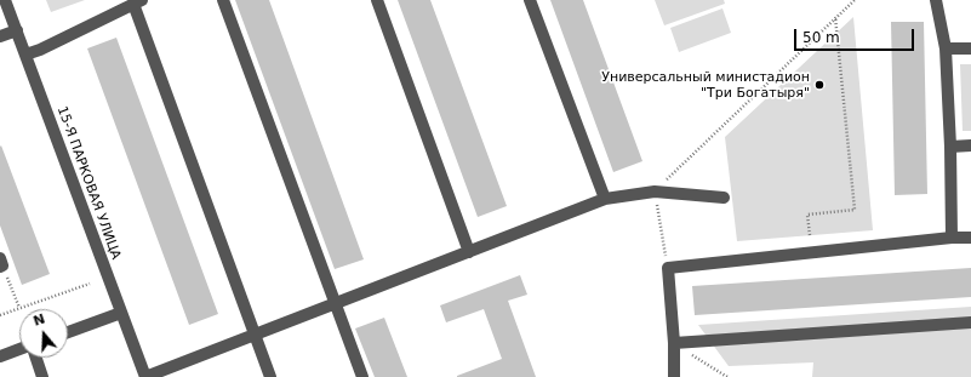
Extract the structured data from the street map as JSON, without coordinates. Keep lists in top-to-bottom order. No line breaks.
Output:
{"streets":{"street":["15-Я ПАРКОВАЯ УЛИЦА"]},"places":["Универсальный министадион \"Три Богатыря\""],"scale_bar":"50 m","north":"top"}
